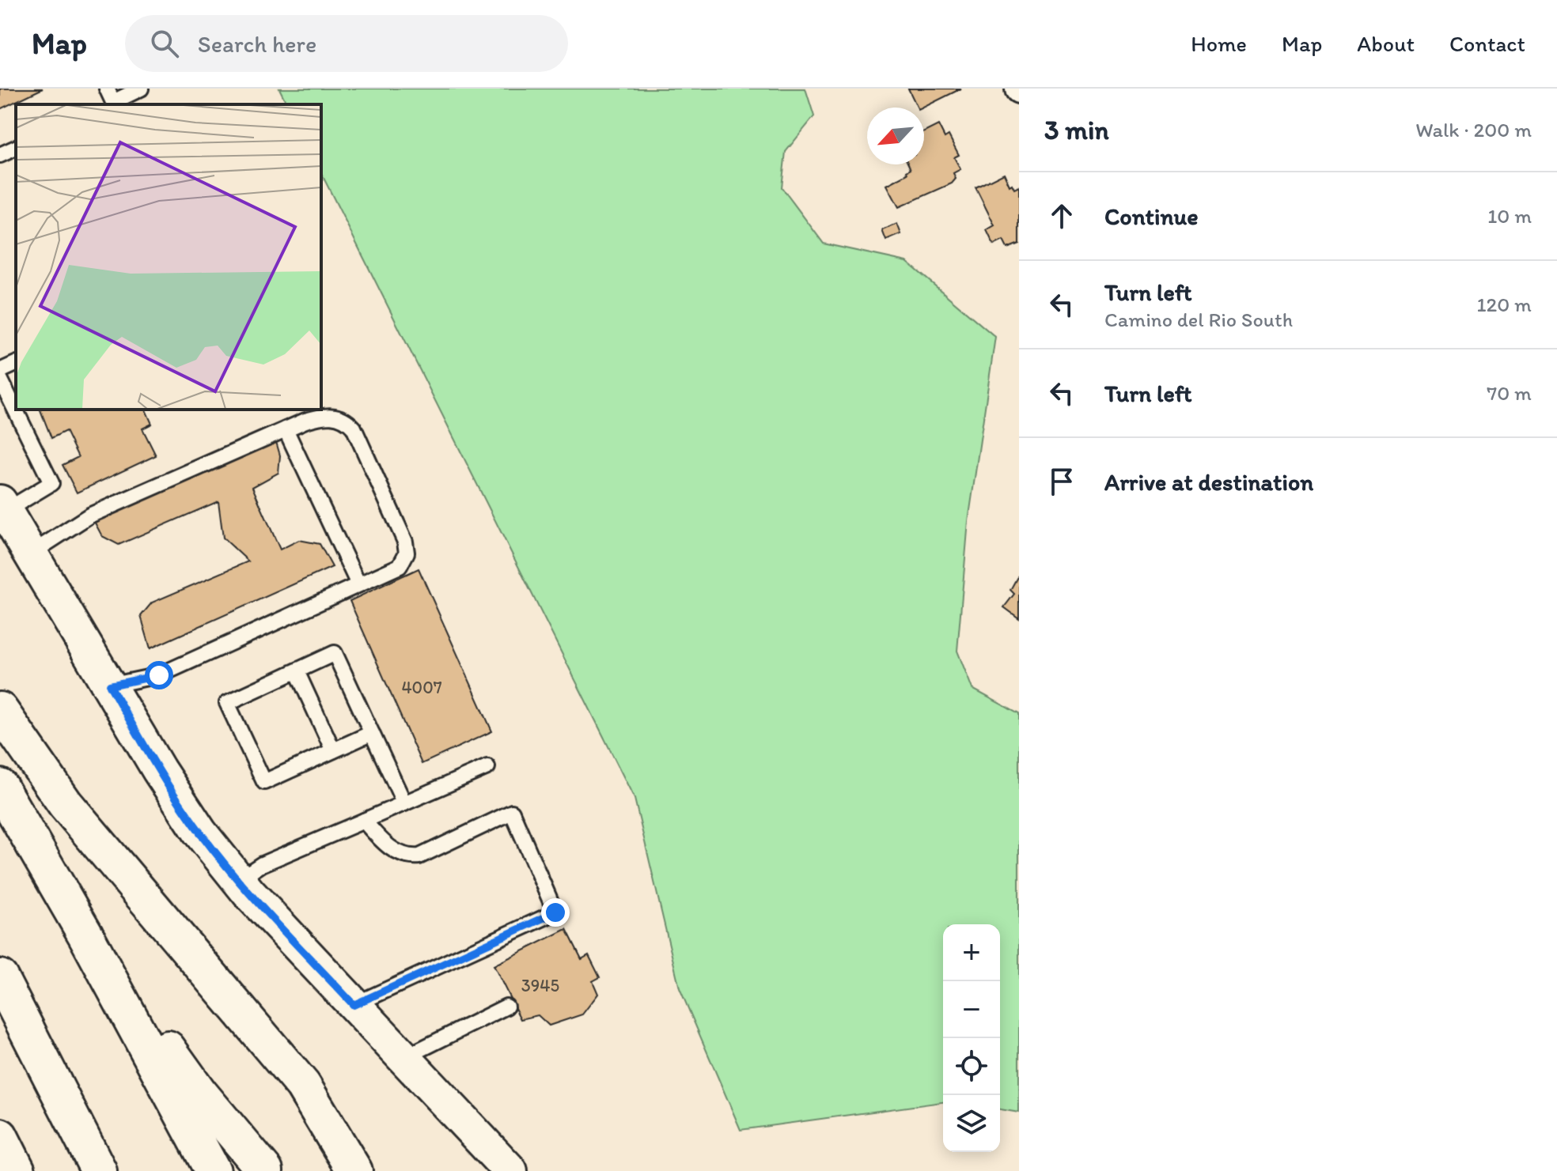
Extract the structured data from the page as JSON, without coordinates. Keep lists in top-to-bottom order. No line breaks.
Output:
{"house_numbers":["4007","3945"],"north":"bottom left","page":{"header":"Map","search":"Search here","nav":["Home","Map","About","Contact"],"heading":["3 min","Walk · 200 m"],"list":[["Continue","10 m"],["Turn left","Camino del Rio South","120 m"],["Turn left","70 m"],"Arrive at destination"],"map_buttons":["+","−"]}}
